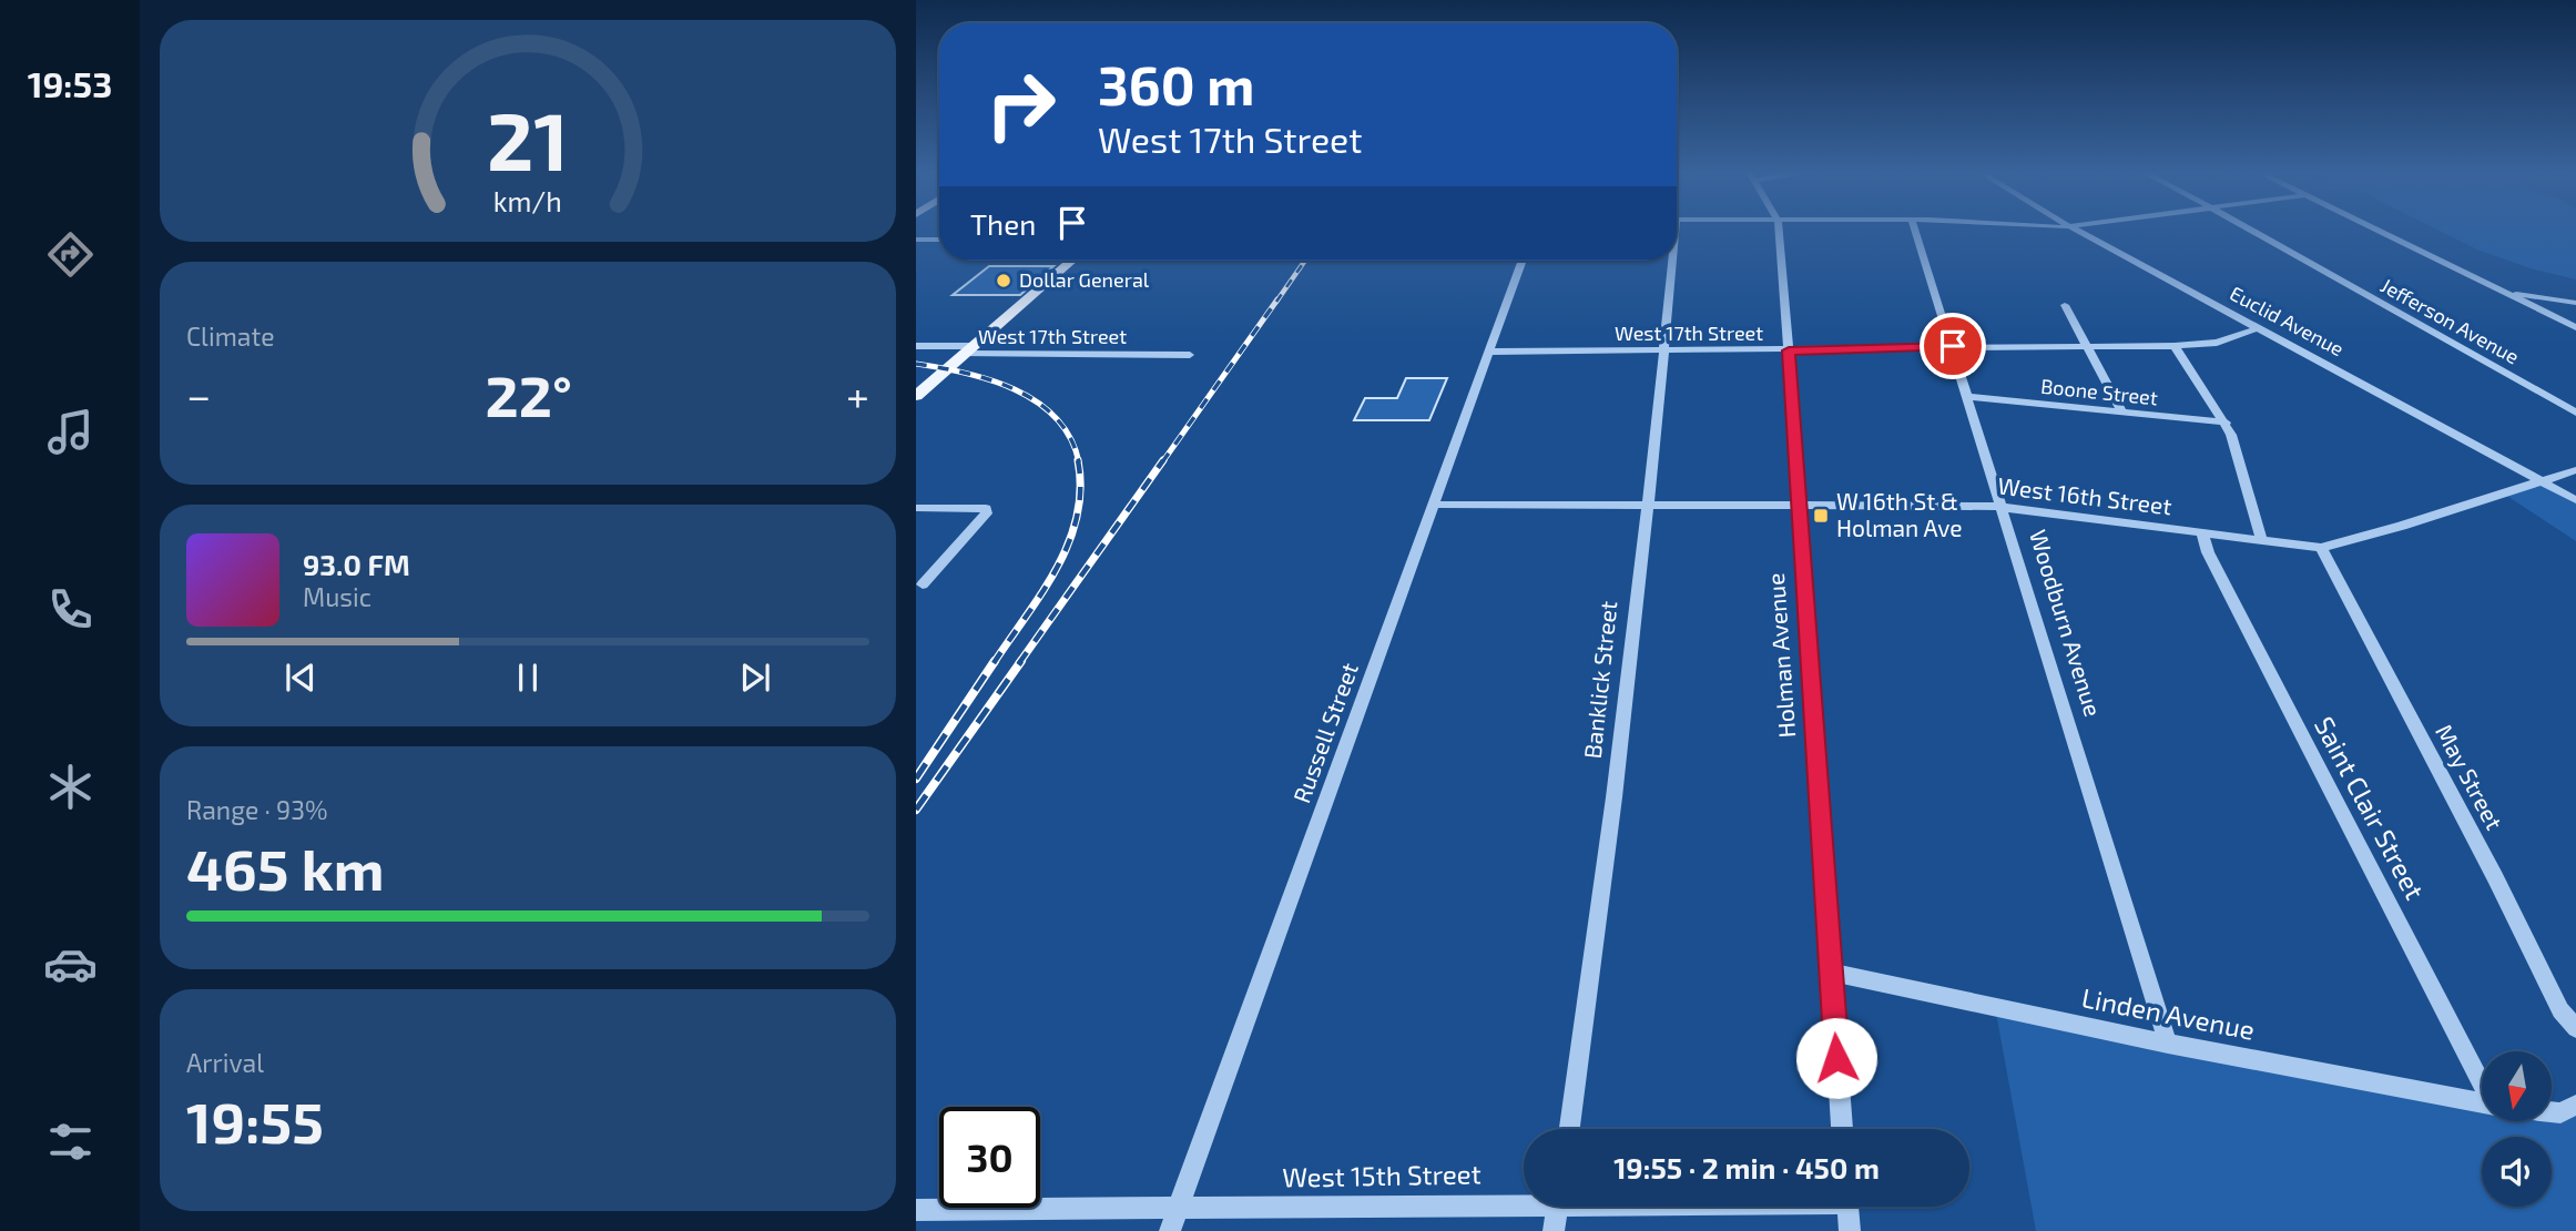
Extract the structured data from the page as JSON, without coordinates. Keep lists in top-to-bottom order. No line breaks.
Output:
{"streets":{"street":["Euclid Avenue","Jefferson Avenue","West 17th Street","Boone Street","West 16th Street","Woodburn Avenue","Holman Avenue","Banklick Street","Russell Street","May Street","Saint Clair Street","Linden Avenue","West 15th Street"]},"crossings":[["Euclid Avenue","West 17th Street"],["Euclid Avenue","West 16th Street"],["West 17th Street","Woodburn Avenue"],["West 17th Street","Holman Avenue"],["West 17th Street","Banklick Street"],["West 17th Street","Russell Street"],["Boone Street","Woodburn Avenue"],["West 16th Street","Woodburn Avenue"],["West 16th Street","Holman Avenue"],["West 16th Street","Banklick Street"],["West 16th Street","Russell Street"],["West 16th Street","May Street"],["West 16th Street","Saint Clair Street"],["Woodburn Avenue","Linden Avenue"],["Holman Avenue","Linden Avenue"],["Russell Street","West 15th Street"]],"places":{"other":["Dollar General"],"transit":["W 16th St & Holman Ave"]},"north":"bottom","page":{"tabs":"19:53","turn":["360 m","West 17th Street"],"then":"Then","tile":["Climate",["Range · 93%","465 km"],["Arrival","19:55"]],"heat":["−","22°","+"],"song":["93.0 FM","Music"],"limit":"30","trip":"19:55 · 2 min · 450 m","gauge":["21","km/h"]}}
